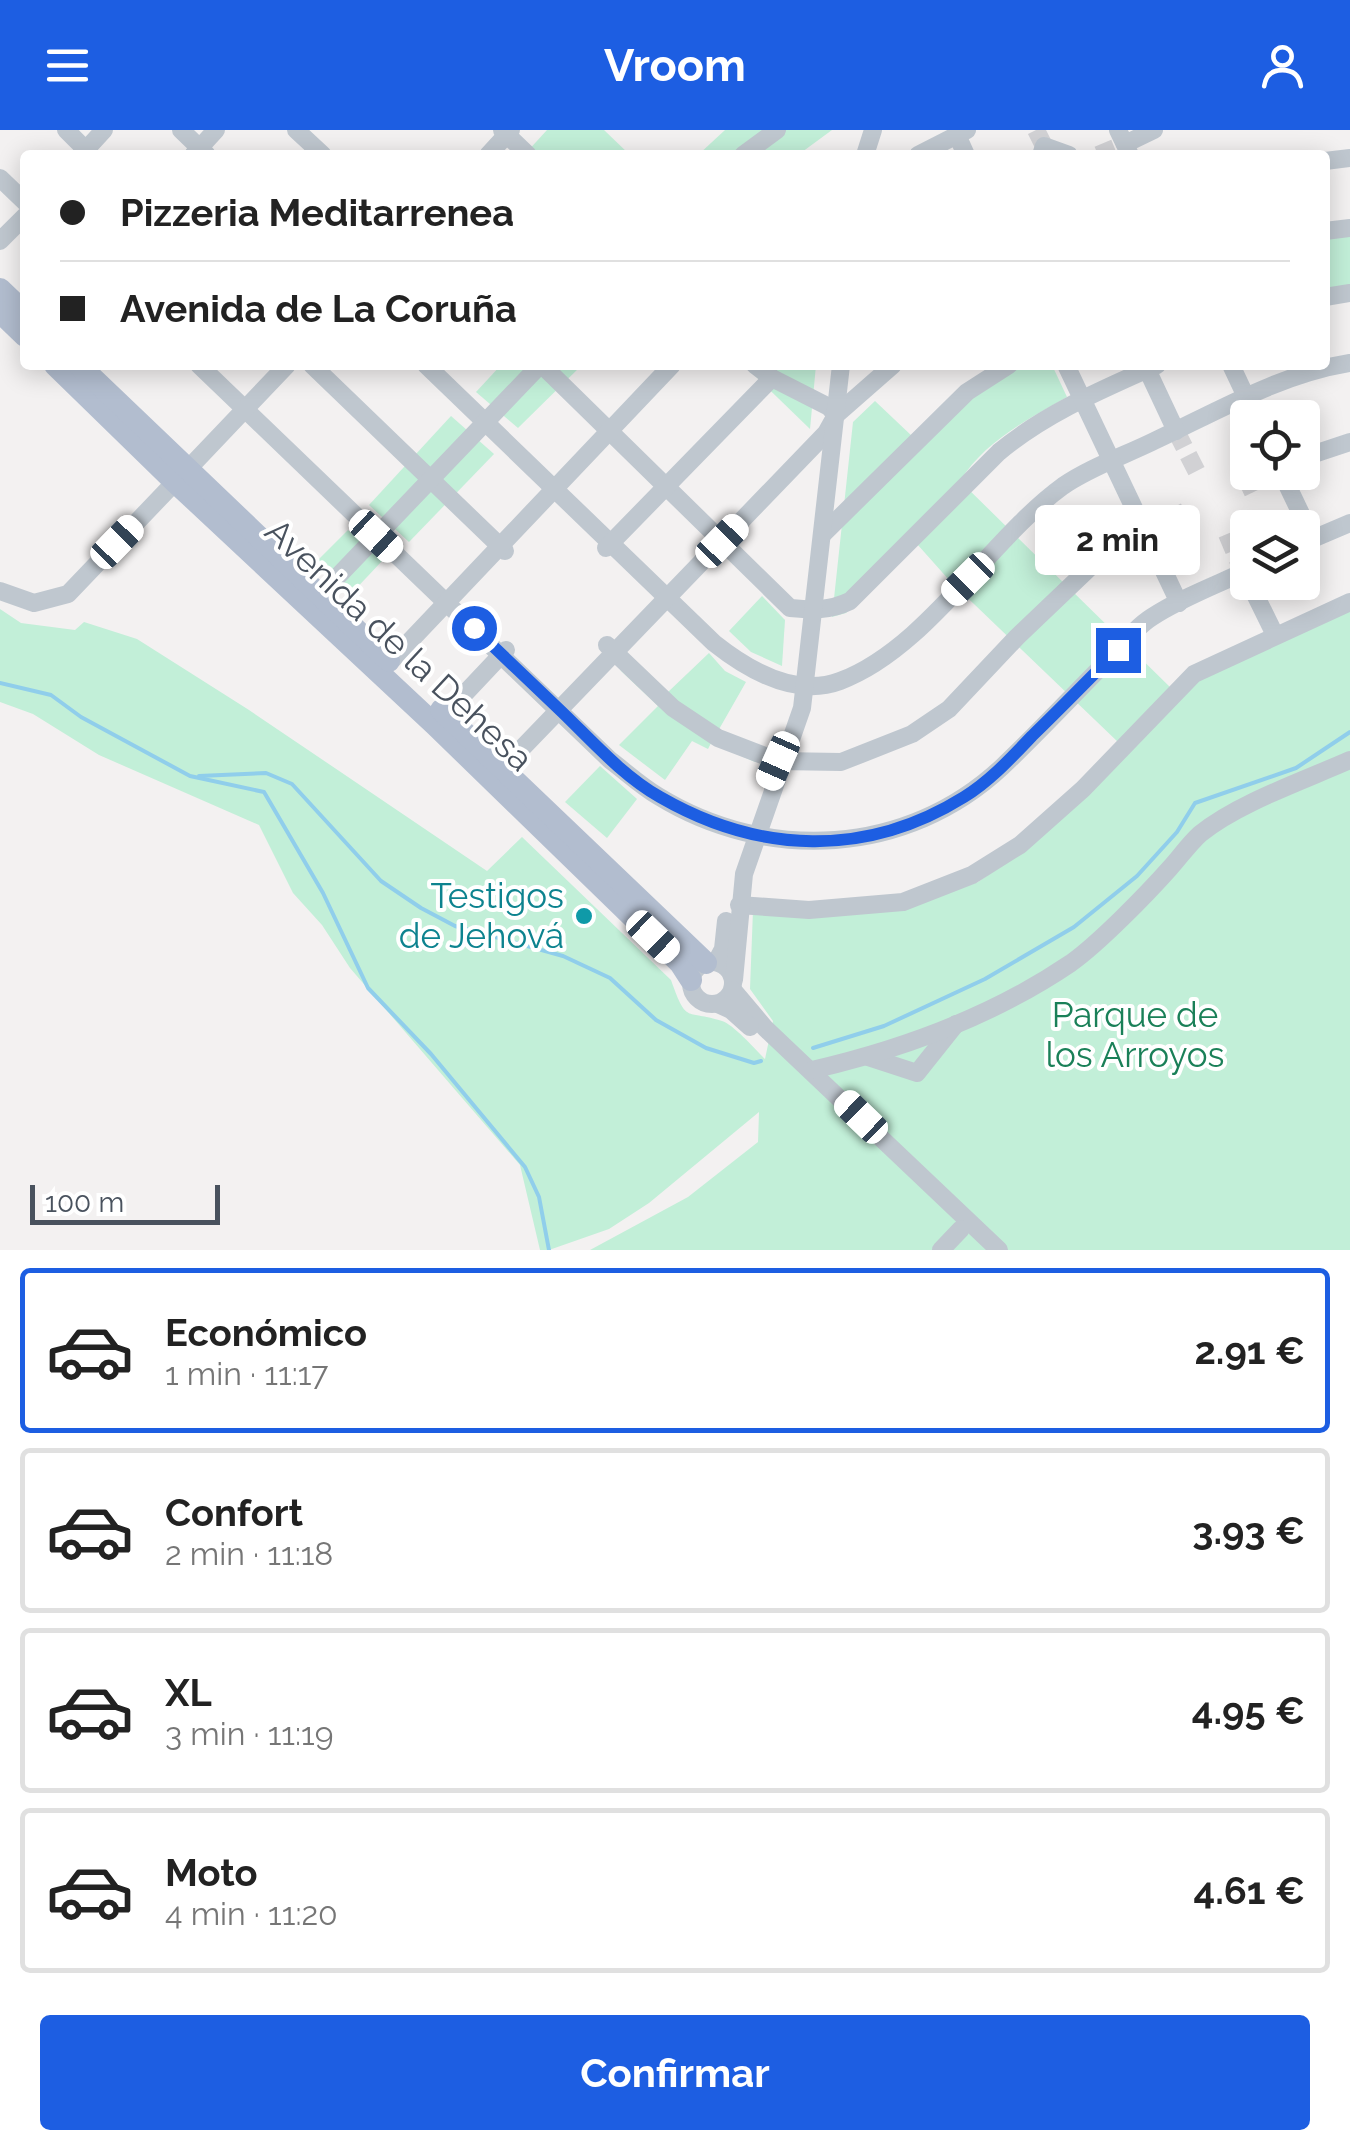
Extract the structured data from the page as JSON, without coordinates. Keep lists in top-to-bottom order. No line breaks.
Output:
{"streets":{"main road":["Avenida de la Dehesa"]},"parks":["Parque de los Arroyos"],"places":["Testigos de Jehová"],"scale_bar":"100 m","page":{"header":"Vroom","banner":["Pizzeria Meditarrenea","Avenida de La Coruña"],"bubble":"2 min","scale":"100 m","list":[{"name":"Económico","note":"1 min · 11:17","value":"2.91 €"},{"name":"Confort","note":"2 min · 11:18","value":"3.93 €"},{"name":"XL","note":"3 min · 11:19","value":"4.95 €"},{"name":"Moto","note":"4 min · 11:20","value":"4.61 €"}],"buttons":"Confirmar"}}
